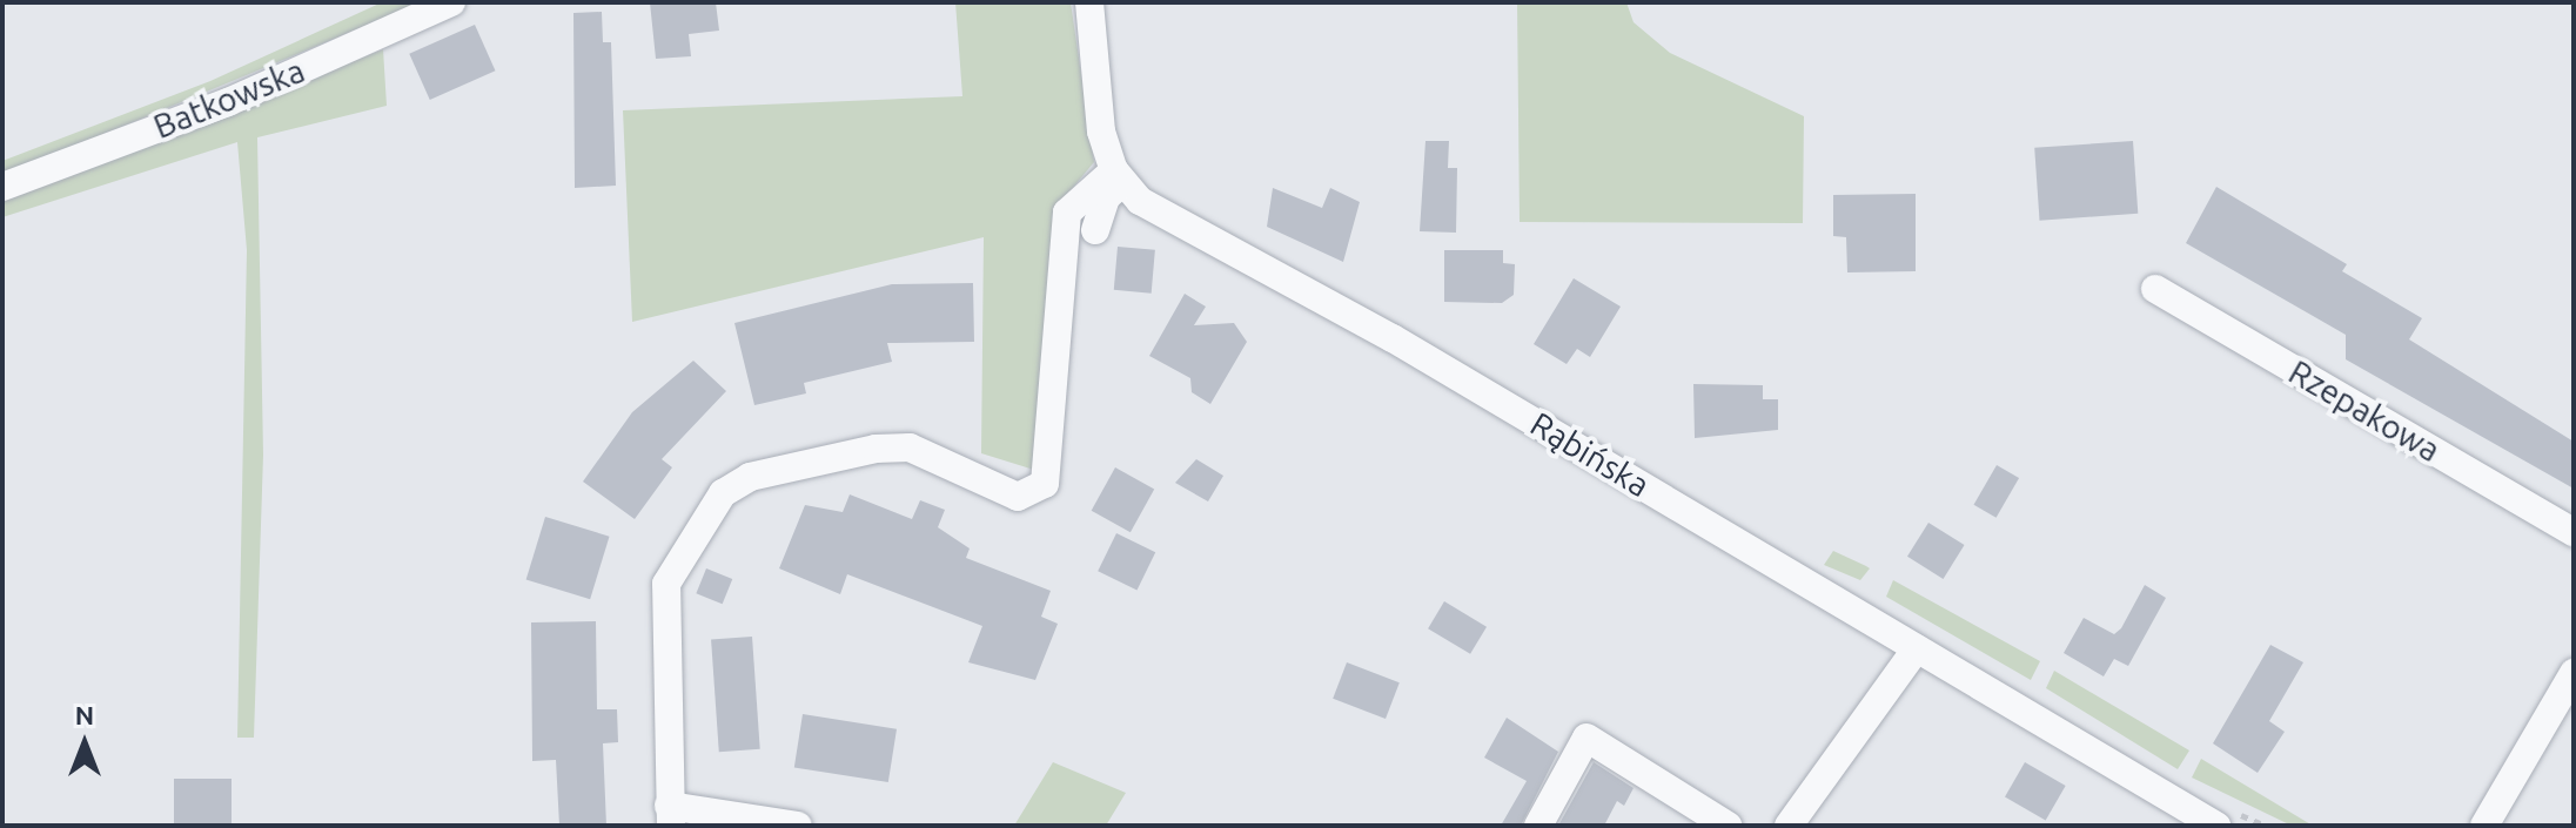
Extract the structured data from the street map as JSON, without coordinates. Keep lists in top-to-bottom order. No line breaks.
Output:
{"streets":{"street":["Batkowska","Rzepakowa","Rąbińska"]},"north":"top"}
